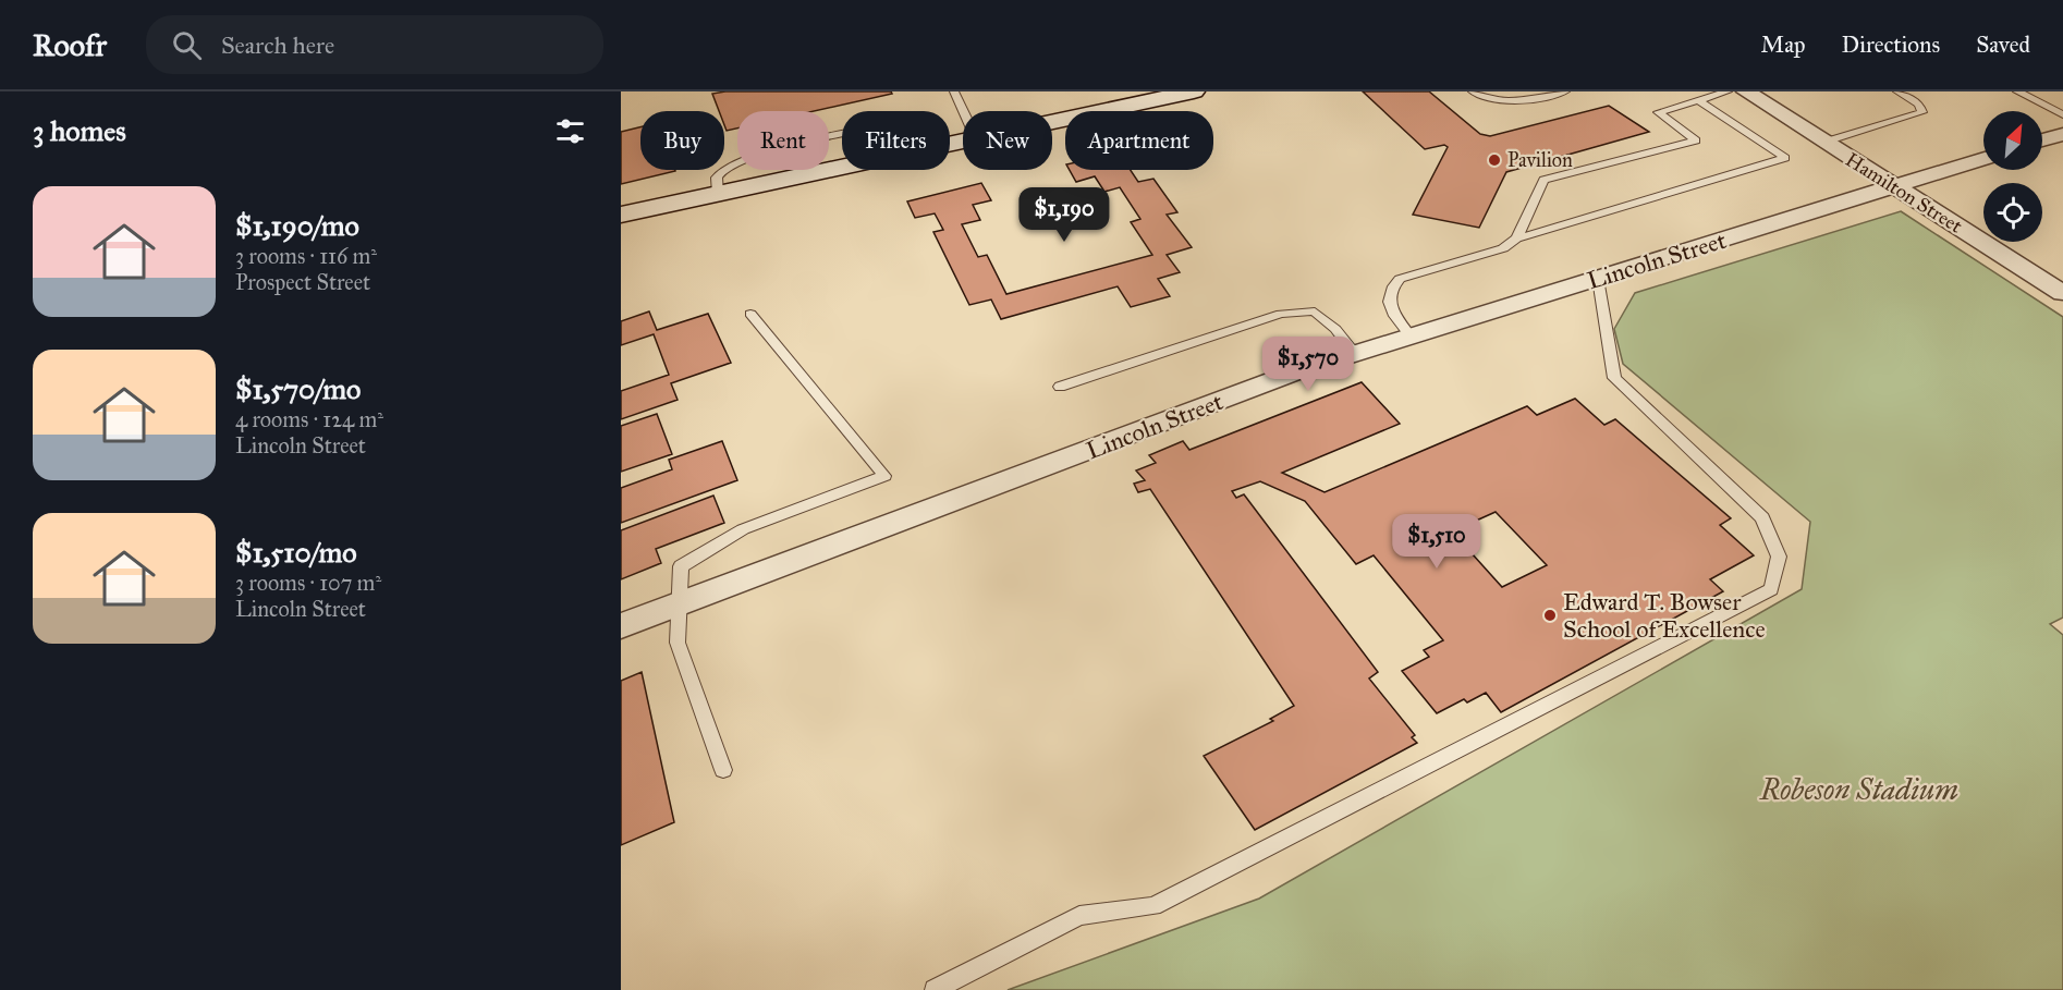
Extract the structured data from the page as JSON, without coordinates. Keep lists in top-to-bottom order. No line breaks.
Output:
{"streets":{"street":["Hamilton Street","Lincoln Street"]},"crossings":[["Hamilton Street","Lincoln Street"]],"parks":["Robeson Stadium"],"places":["Pavilion","Edward T. Bowser School of Excellence"],"north":"top right","page":{"header":"Roofr","search":"Search here","nav":["Map","Directions","Saved"],"heading":"3 homes","chip":["Buy","Rent","Filters","New","Apartment"],"list":[{"name":"$1,190/mo","note":"3 rooms · 116 m² · Prospect Street"},{"name":"$1,570/mo","note":"4 rooms · 124 m² · Lincoln Street"},{"name":"$1,510/mo","note":"3 rooms · 107 m² · Lincoln Street"}],"price":["$1,190","$1,570","$1,510"]}}
